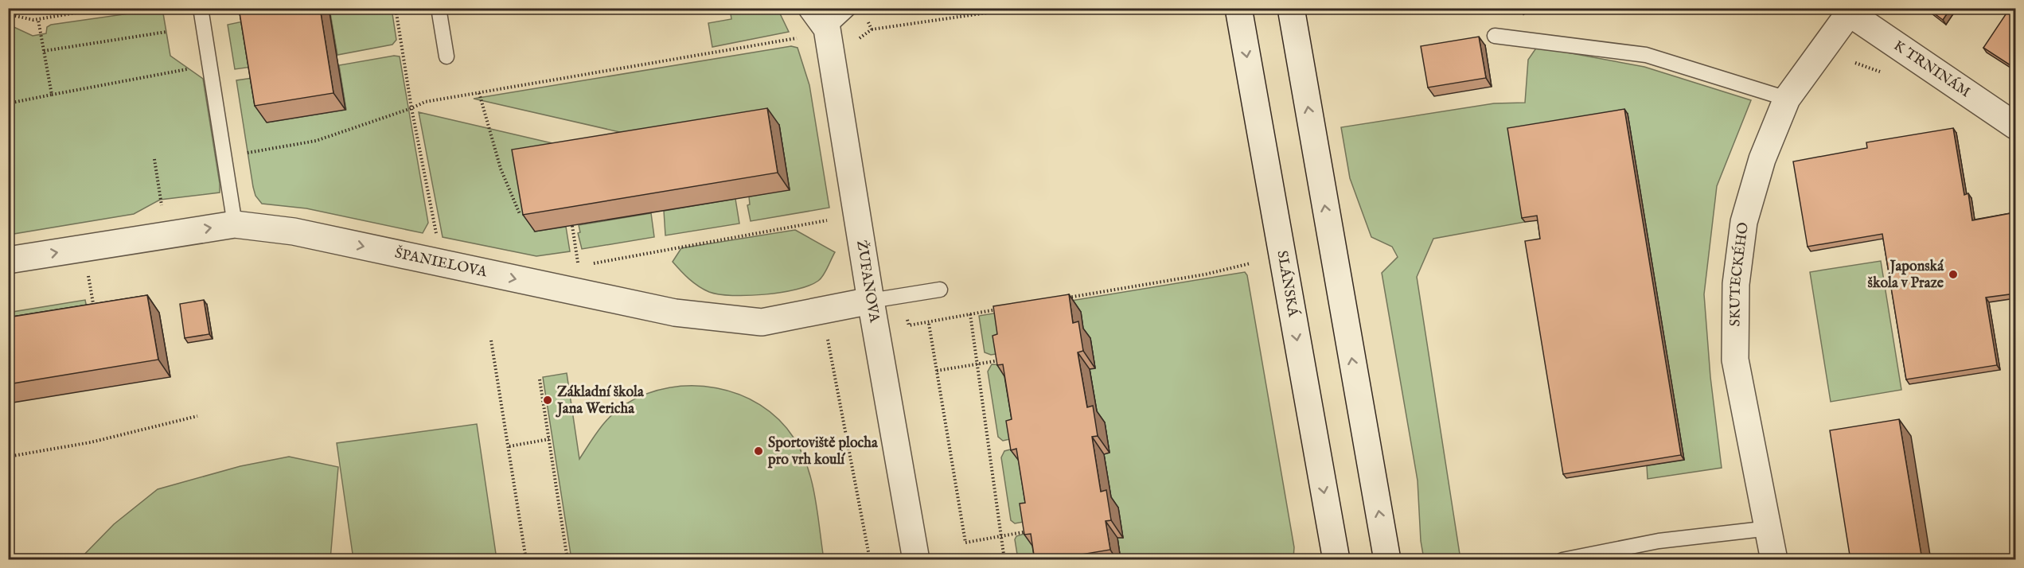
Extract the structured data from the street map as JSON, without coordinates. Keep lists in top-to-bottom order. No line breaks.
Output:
{"streets":{"street":["K TRNINÁM","ŠPANIELOVA","SKUTECKÉHO","ŽUFANOVA","SLÁNSKÁ"]},"crossings":[["K TRNINÁM","SKUTECKÉHO"],["ŠPANIELOVA","ŽUFANOVA"]],"one_way":["ŠPANIELOVA"],"places":["Japonská škola v Praze","Základní škola Jana Wericha","Sportoviště plocha pro vrh koulí"]}
